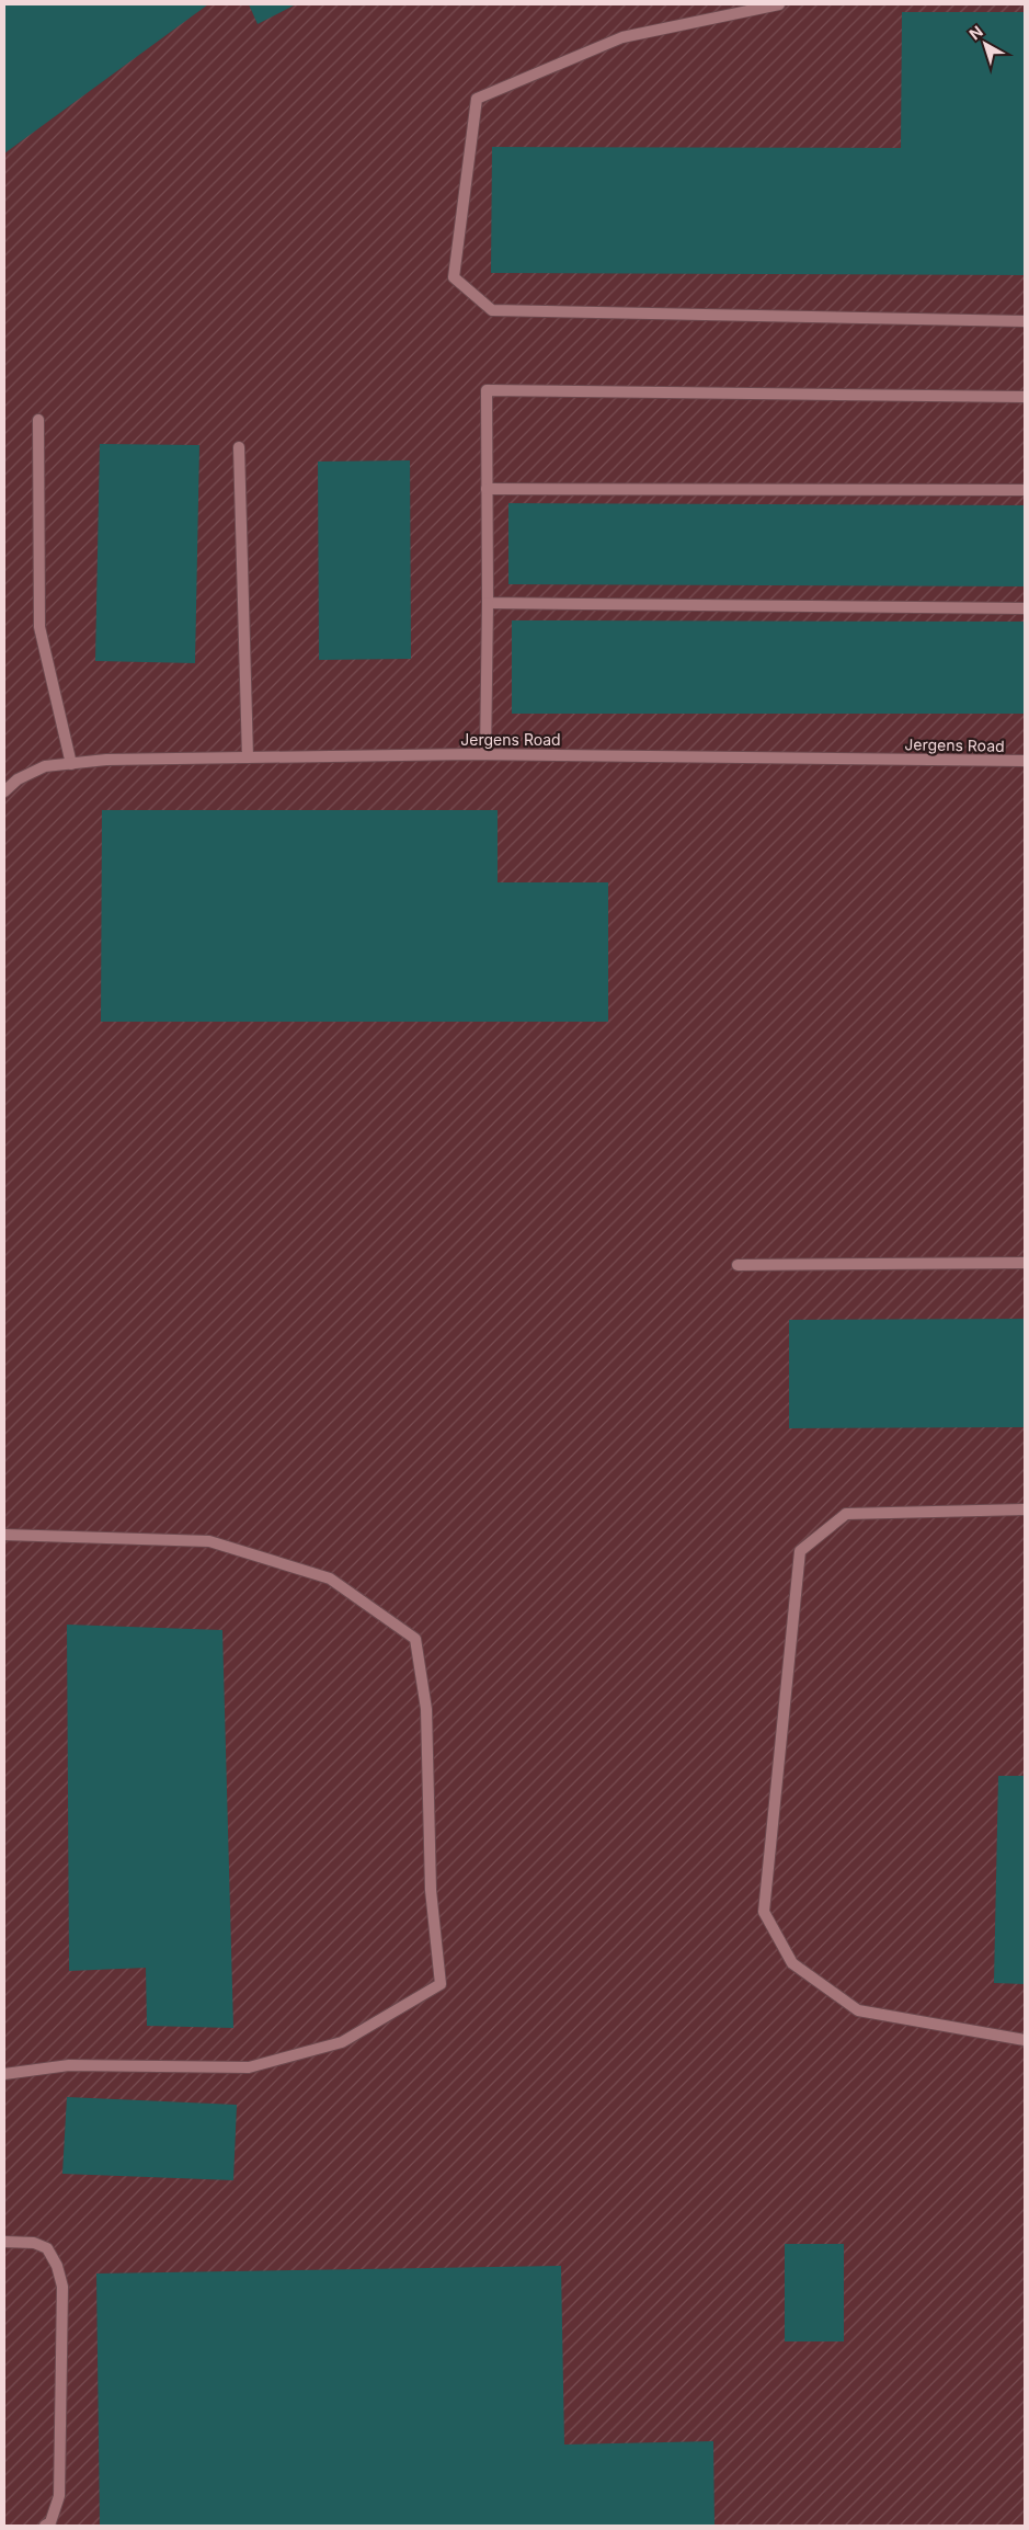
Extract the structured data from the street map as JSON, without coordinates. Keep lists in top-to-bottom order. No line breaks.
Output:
{"streets":{"street":["Jergens Road"]},"north":"top left"}
